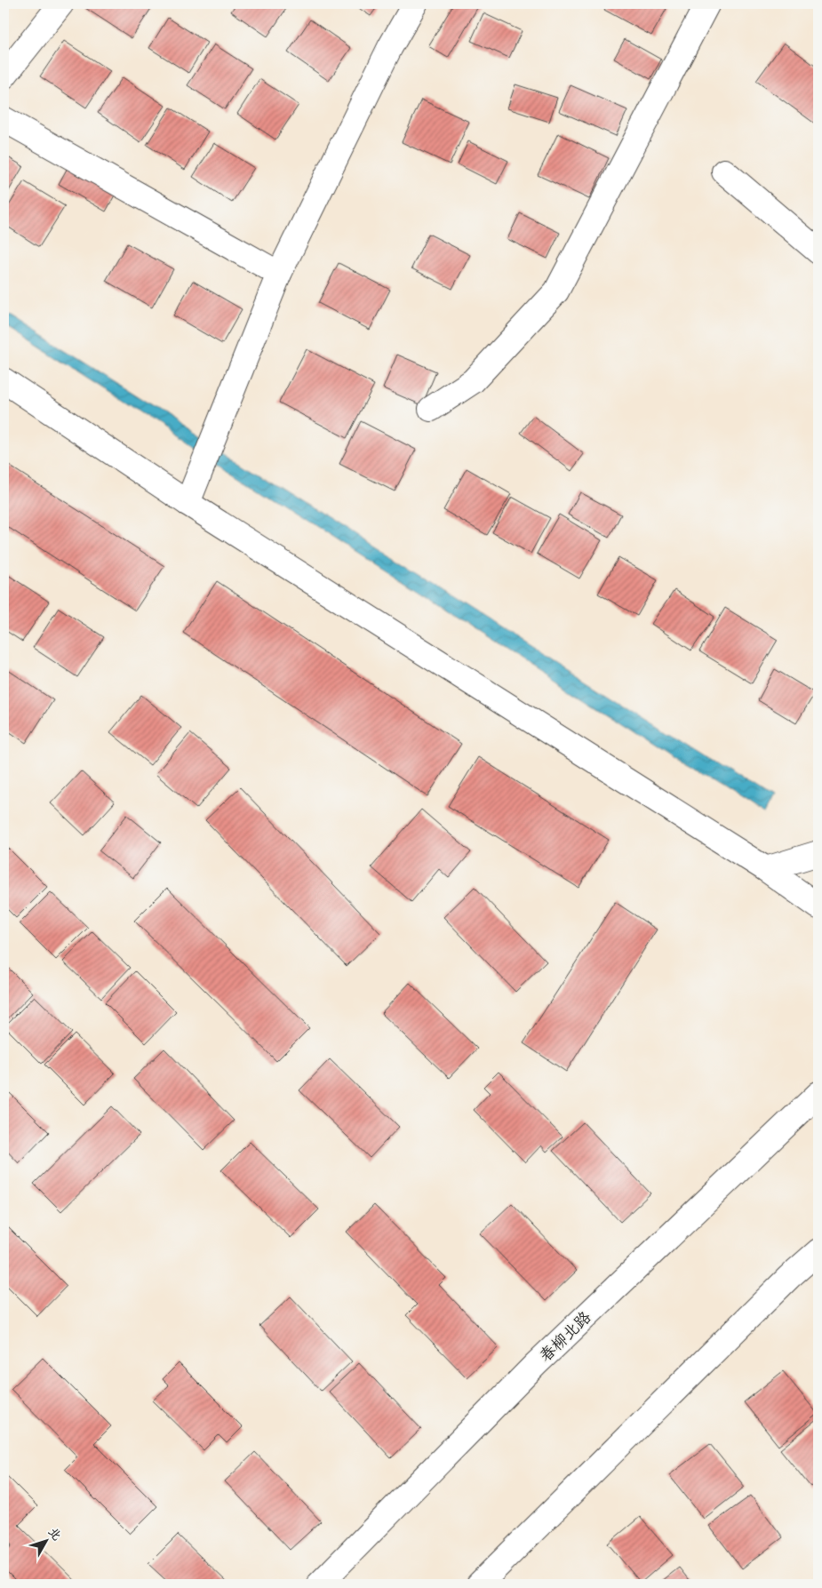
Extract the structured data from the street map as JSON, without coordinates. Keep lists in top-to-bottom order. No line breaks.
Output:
{"streets":{"street":["春柳北路"]},"north":"top right"}
